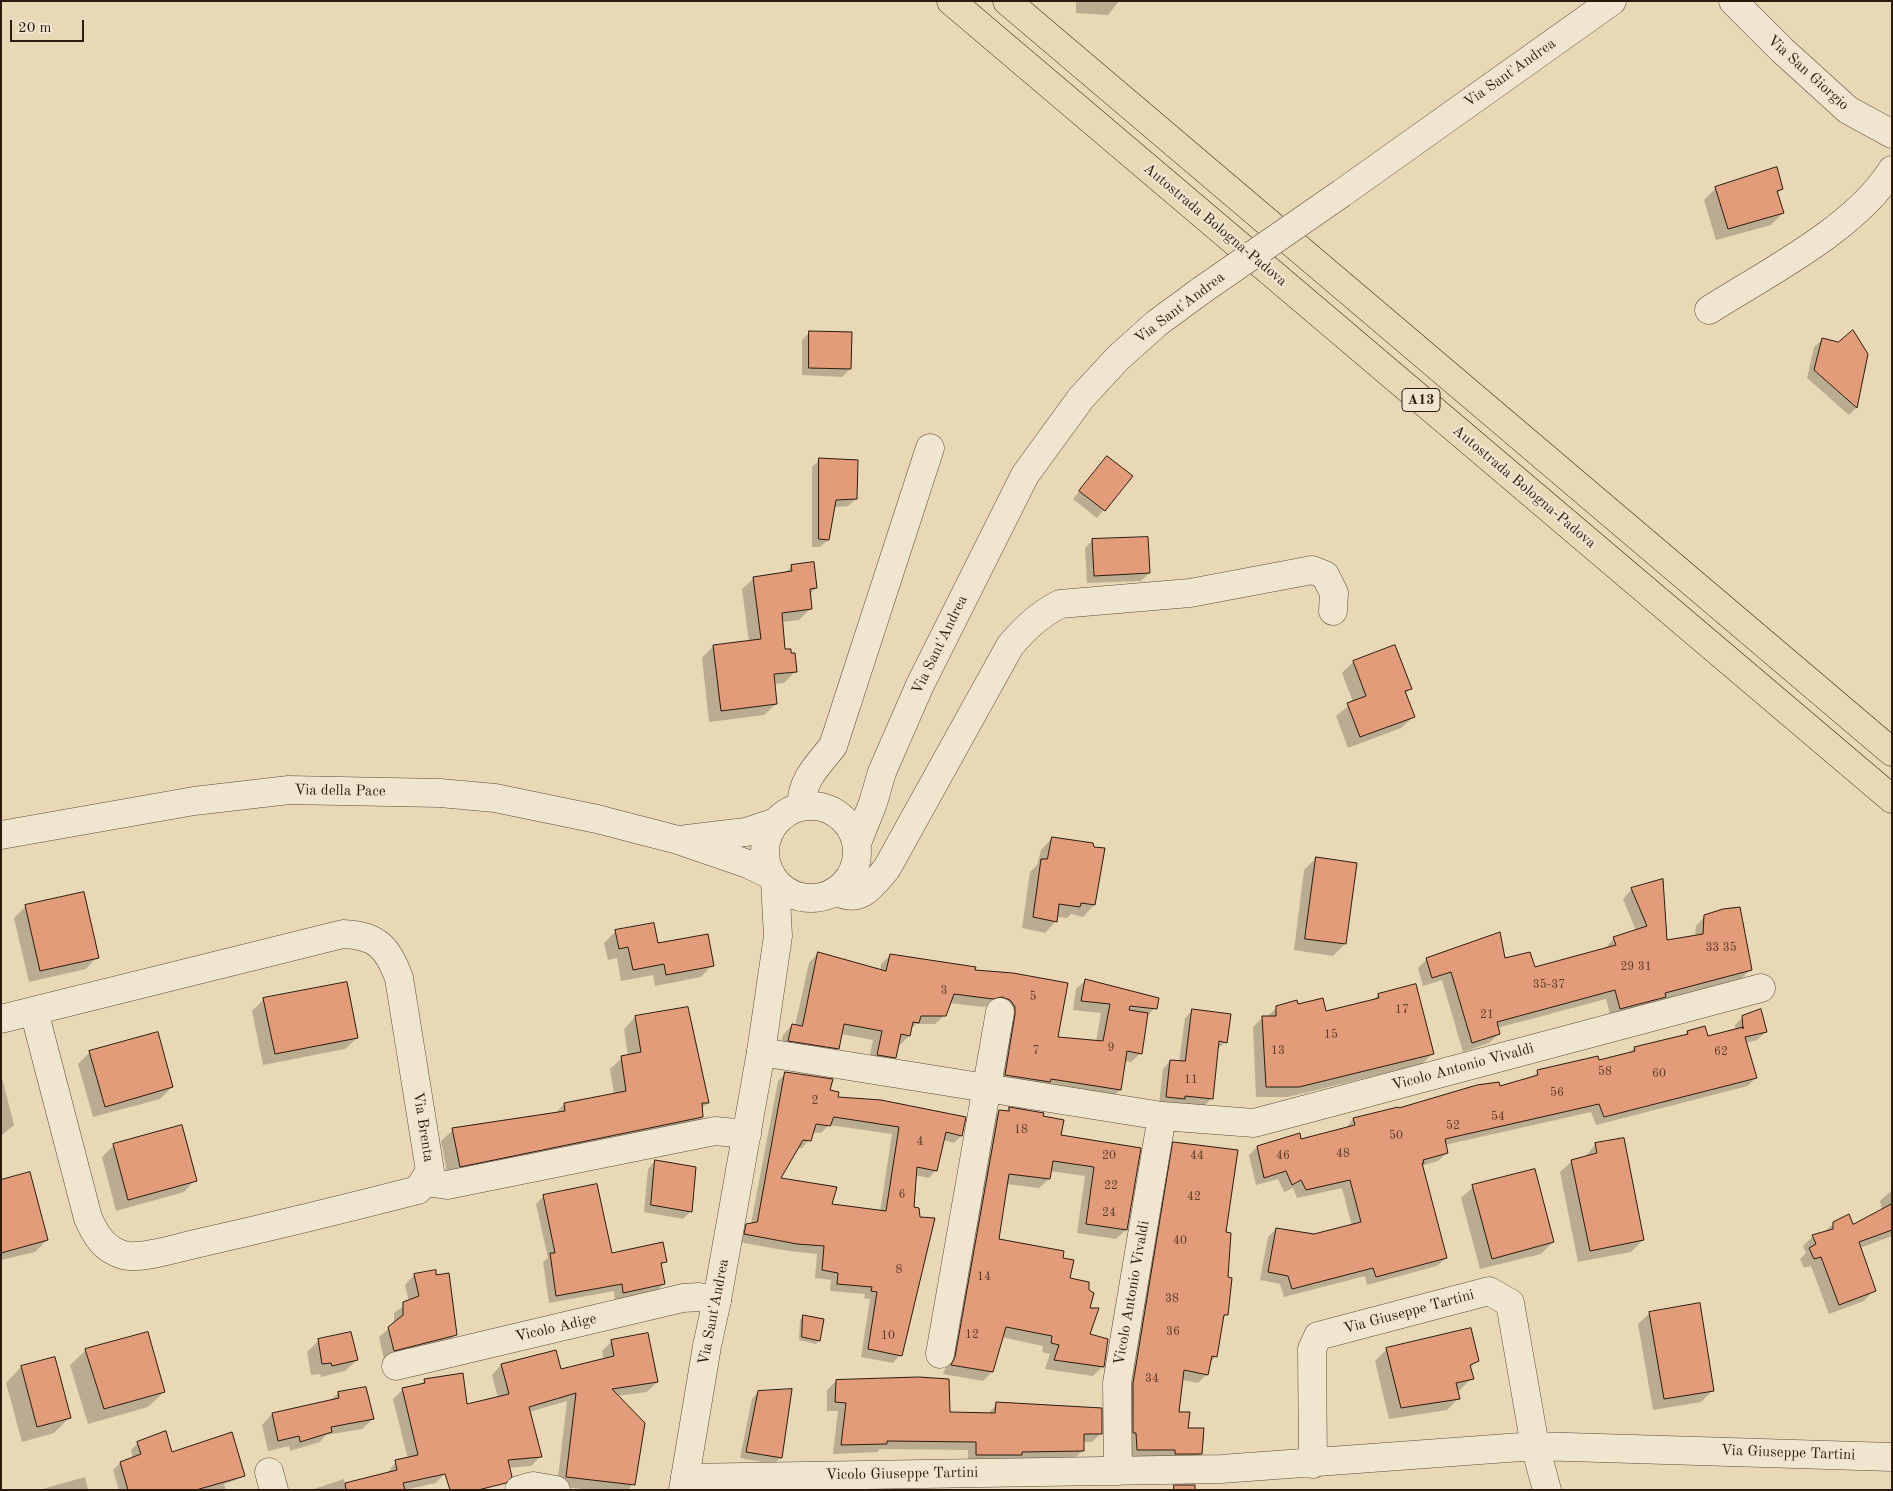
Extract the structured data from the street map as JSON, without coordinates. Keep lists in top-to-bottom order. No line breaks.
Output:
{"streets":{"highway":["Autostrada Bologna-Padova","A13"],"street":["Via Sant'Andrea","Via San Giorgio","Via della Pace","Vicolo Antonio Vivaldi","Via Brenta","Via Giuseppe Tartini","Vicolo Adige","Vicolo Giuseppe Tartini"]},"crossings":[["Via Sant'Andrea","Via della Pace"],["Via Sant'Andrea","Vicolo Antonio Vivaldi"],["Via Sant'Andrea","Vicolo Adige"],["Via Sant'Andrea","Vicolo Giuseppe Tartini"],["Vicolo Antonio Vivaldi","Via Giuseppe Tartini"],["Vicolo Antonio Vivaldi","Vicolo Giuseppe Tartini"],["Via Giuseppe Tartini","Vicolo Giuseppe Tartini"]],"house_numbers":["33 35","29 31","35-37","3","5","17","21","15","9","7","13","62","58","60","11","56","2","54","52","18","50","4","48","20","44","46","22","6","42","24","40","8","14","38","36","12","10","34"],"scale_bar":"20 m"}
